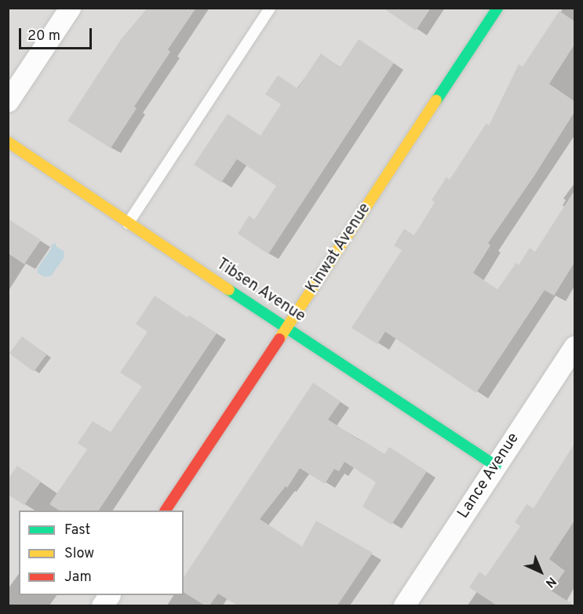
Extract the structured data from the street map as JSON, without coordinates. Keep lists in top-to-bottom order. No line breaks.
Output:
{"streets":{"street":["Kinwat Avenue","Tibsen Avenue","Lance Avenue"]},"crossings":[["Kinwat Avenue","Tibsen Avenue"],["Tibsen Avenue","Lance Avenue"]],"legend":["Fast","Slow","Jam"],"scale_bar":"20 m","north":"bottom right"}
